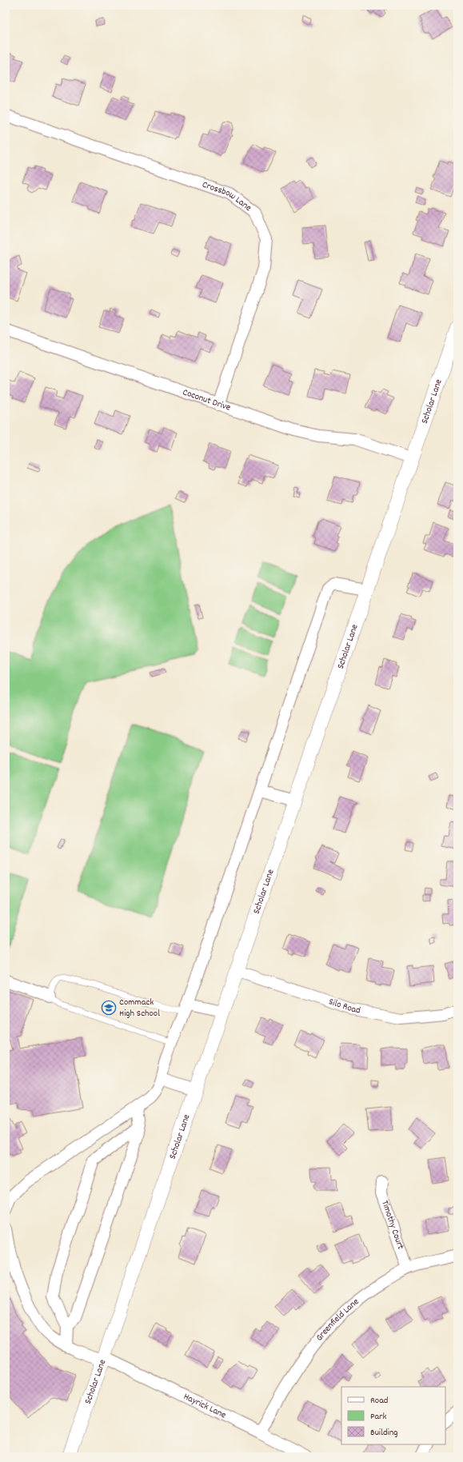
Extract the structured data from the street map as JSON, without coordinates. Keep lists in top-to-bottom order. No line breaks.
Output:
{"streets":{"street":["Crossbow Lane","Coconut Drive","Scholar Lane","Silo Road","Timothy Court","Greenfield Lane","Hayrick Lane"]},"crossings":[["Crossbow Lane","Coconut Drive"],["Coconut Drive","Scholar Lane"],["Scholar Lane","Silo Road"],["Scholar Lane","Hayrick Lane"],["Timothy Court","Greenfield Lane"],["Greenfield Lane","Hayrick Lane"]],"places":{"school or university":["Commack High School"]},"legend":["Road","Park","Building"]}
